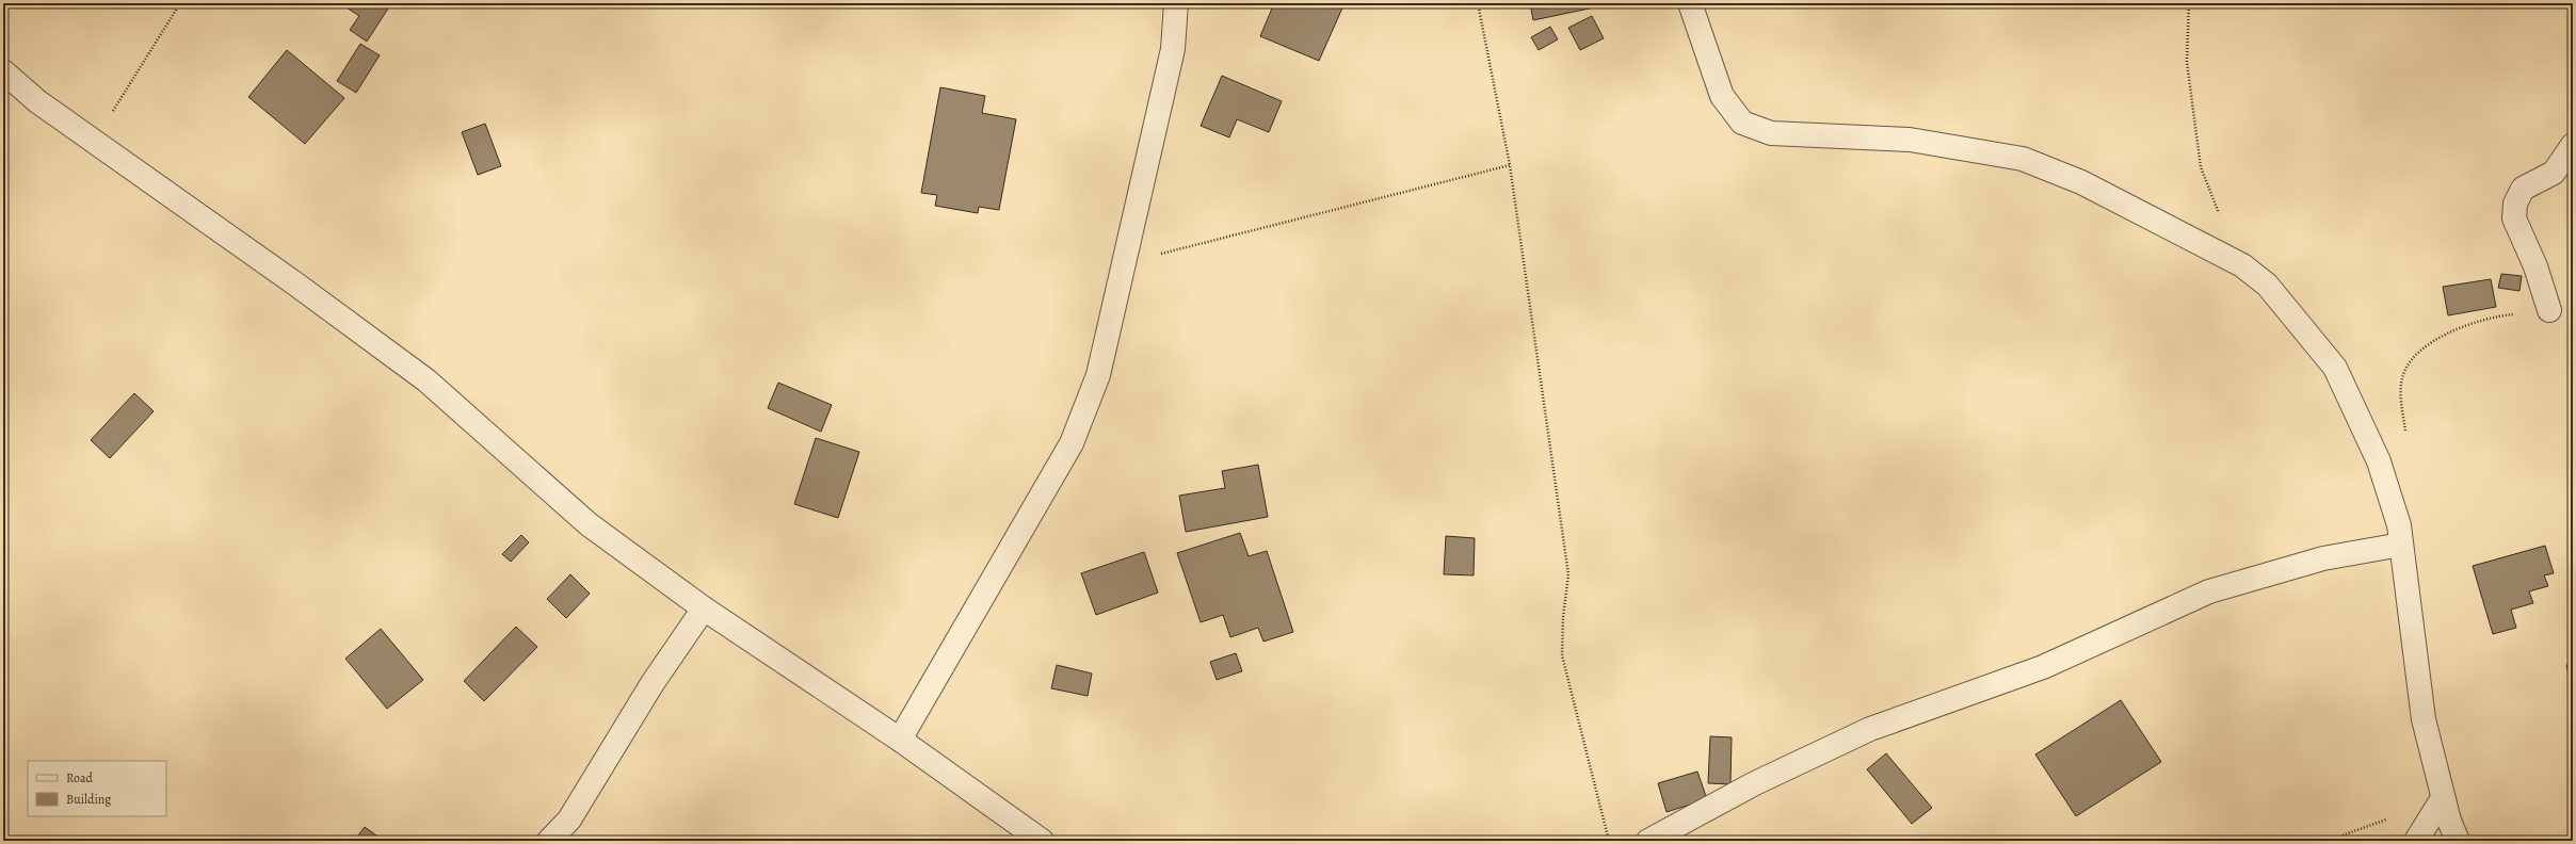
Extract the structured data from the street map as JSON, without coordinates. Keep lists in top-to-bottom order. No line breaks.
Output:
{"legend":["Road","Building"]}
